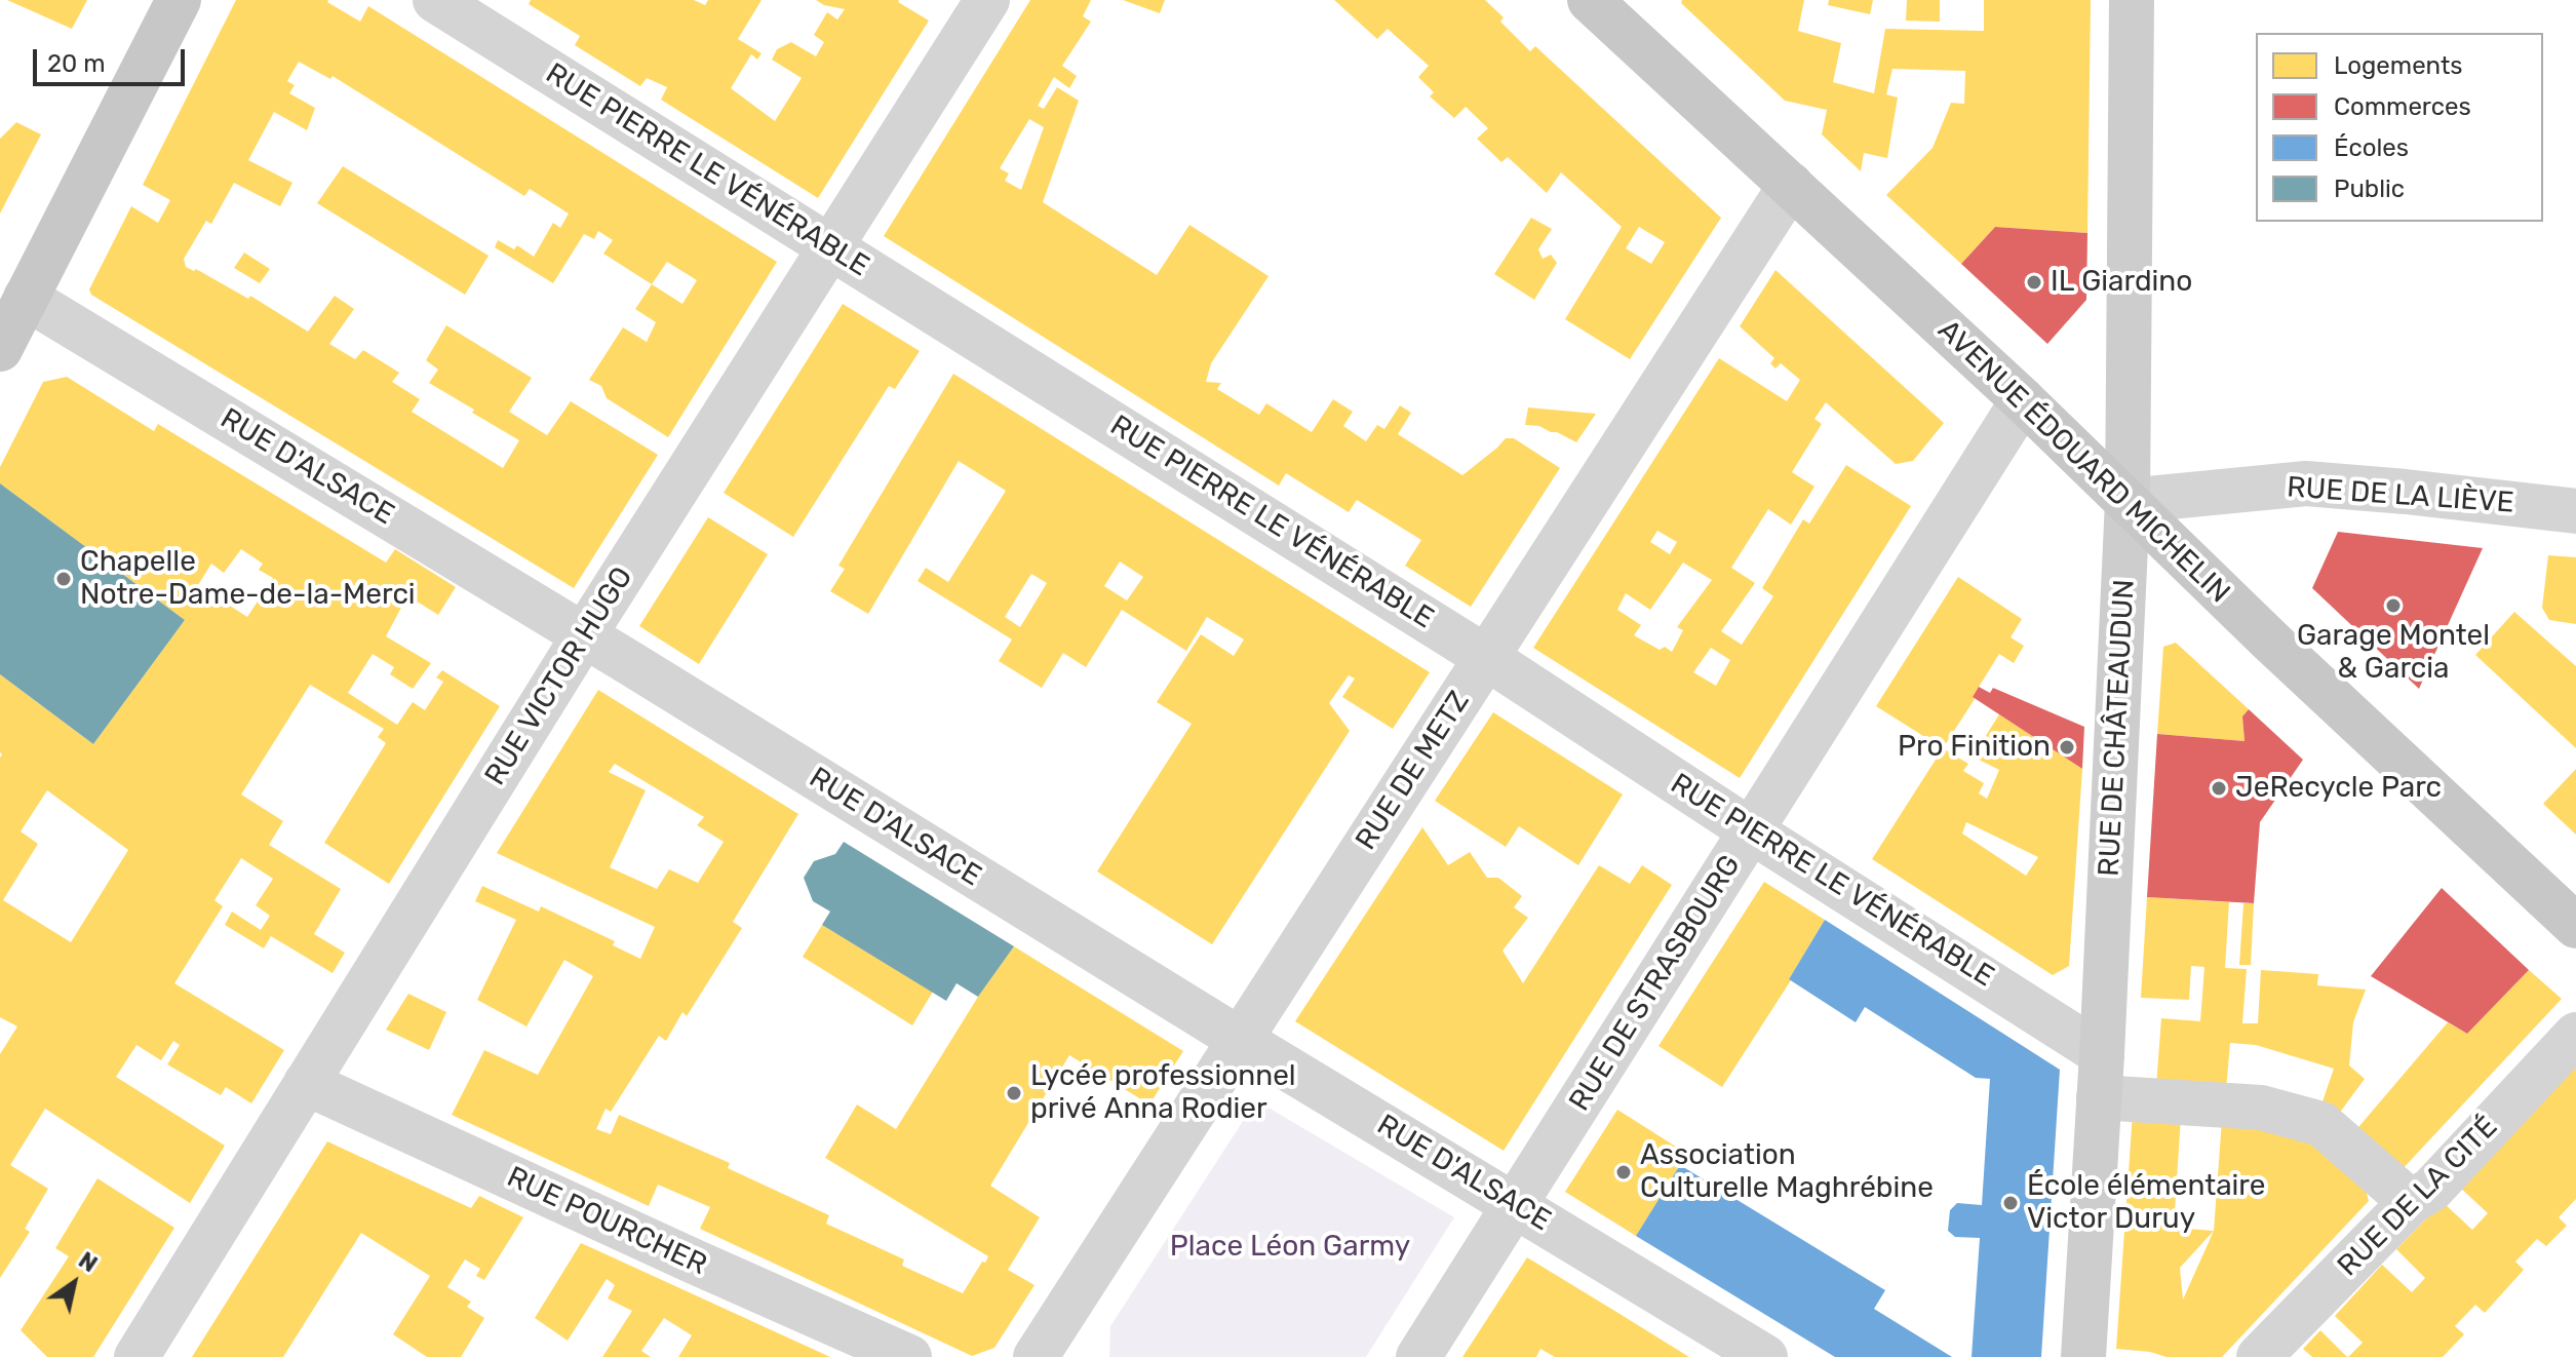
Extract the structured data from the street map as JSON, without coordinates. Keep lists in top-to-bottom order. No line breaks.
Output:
{"streets":{"main road":["AVENUE ÉDOUARD MICHELIN"],"street":["RUE PIERRE LE VÉNÉRABLE","RUE D'ALSACE","RUE DE LA LIÈVE","RUE VICTOR HUGO","RUE DE CHÂTEAUDUN","RUE DE METZ","RUE DE STRASBOURG","RUE DE LA CITÉ","RUE POURCHER"]},"crossings":[["RUE PIERRE LE VÉNÉRABLE","RUE VICTOR HUGO"],["RUE PIERRE LE VÉNÉRABLE","RUE DE CHÂTEAUDUN"],["RUE PIERRE LE VÉNÉRABLE","RUE DE METZ"],["RUE PIERRE LE VÉNÉRABLE","RUE DE STRASBOURG"],["AVENUE ÉDOUARD MICHELIN","RUE DE LA LIÈVE"],["AVENUE ÉDOUARD MICHELIN","RUE DE CHÂTEAUDUN"],["AVENUE ÉDOUARD MICHELIN","RUE DE METZ"],["AVENUE ÉDOUARD MICHELIN","RUE DE STRASBOURG"],["RUE D'ALSACE","RUE VICTOR HUGO"],["RUE D'ALSACE","RUE DE METZ"],["RUE D'ALSACE","RUE DE STRASBOURG"],["RUE DE LA LIÈVE","RUE DE CHÂTEAUDUN"],["RUE VICTOR HUGO","RUE POURCHER"]],"parks":["Place Léon Garmy"],"places":["IL Giardino","Chapelle Notre-Dame-de-la-Merci","Garage Montel & Garcia","Pro Finition","JeRecycle Parc","Lycée professionnel privé Anna Rodier","Association Culturelle Maghrébine","École élémentaire Victor Duruy"],"legend":["Logements","Commerces","Écoles","Public"],"scale_bar":"20 m","north":"top right"}
